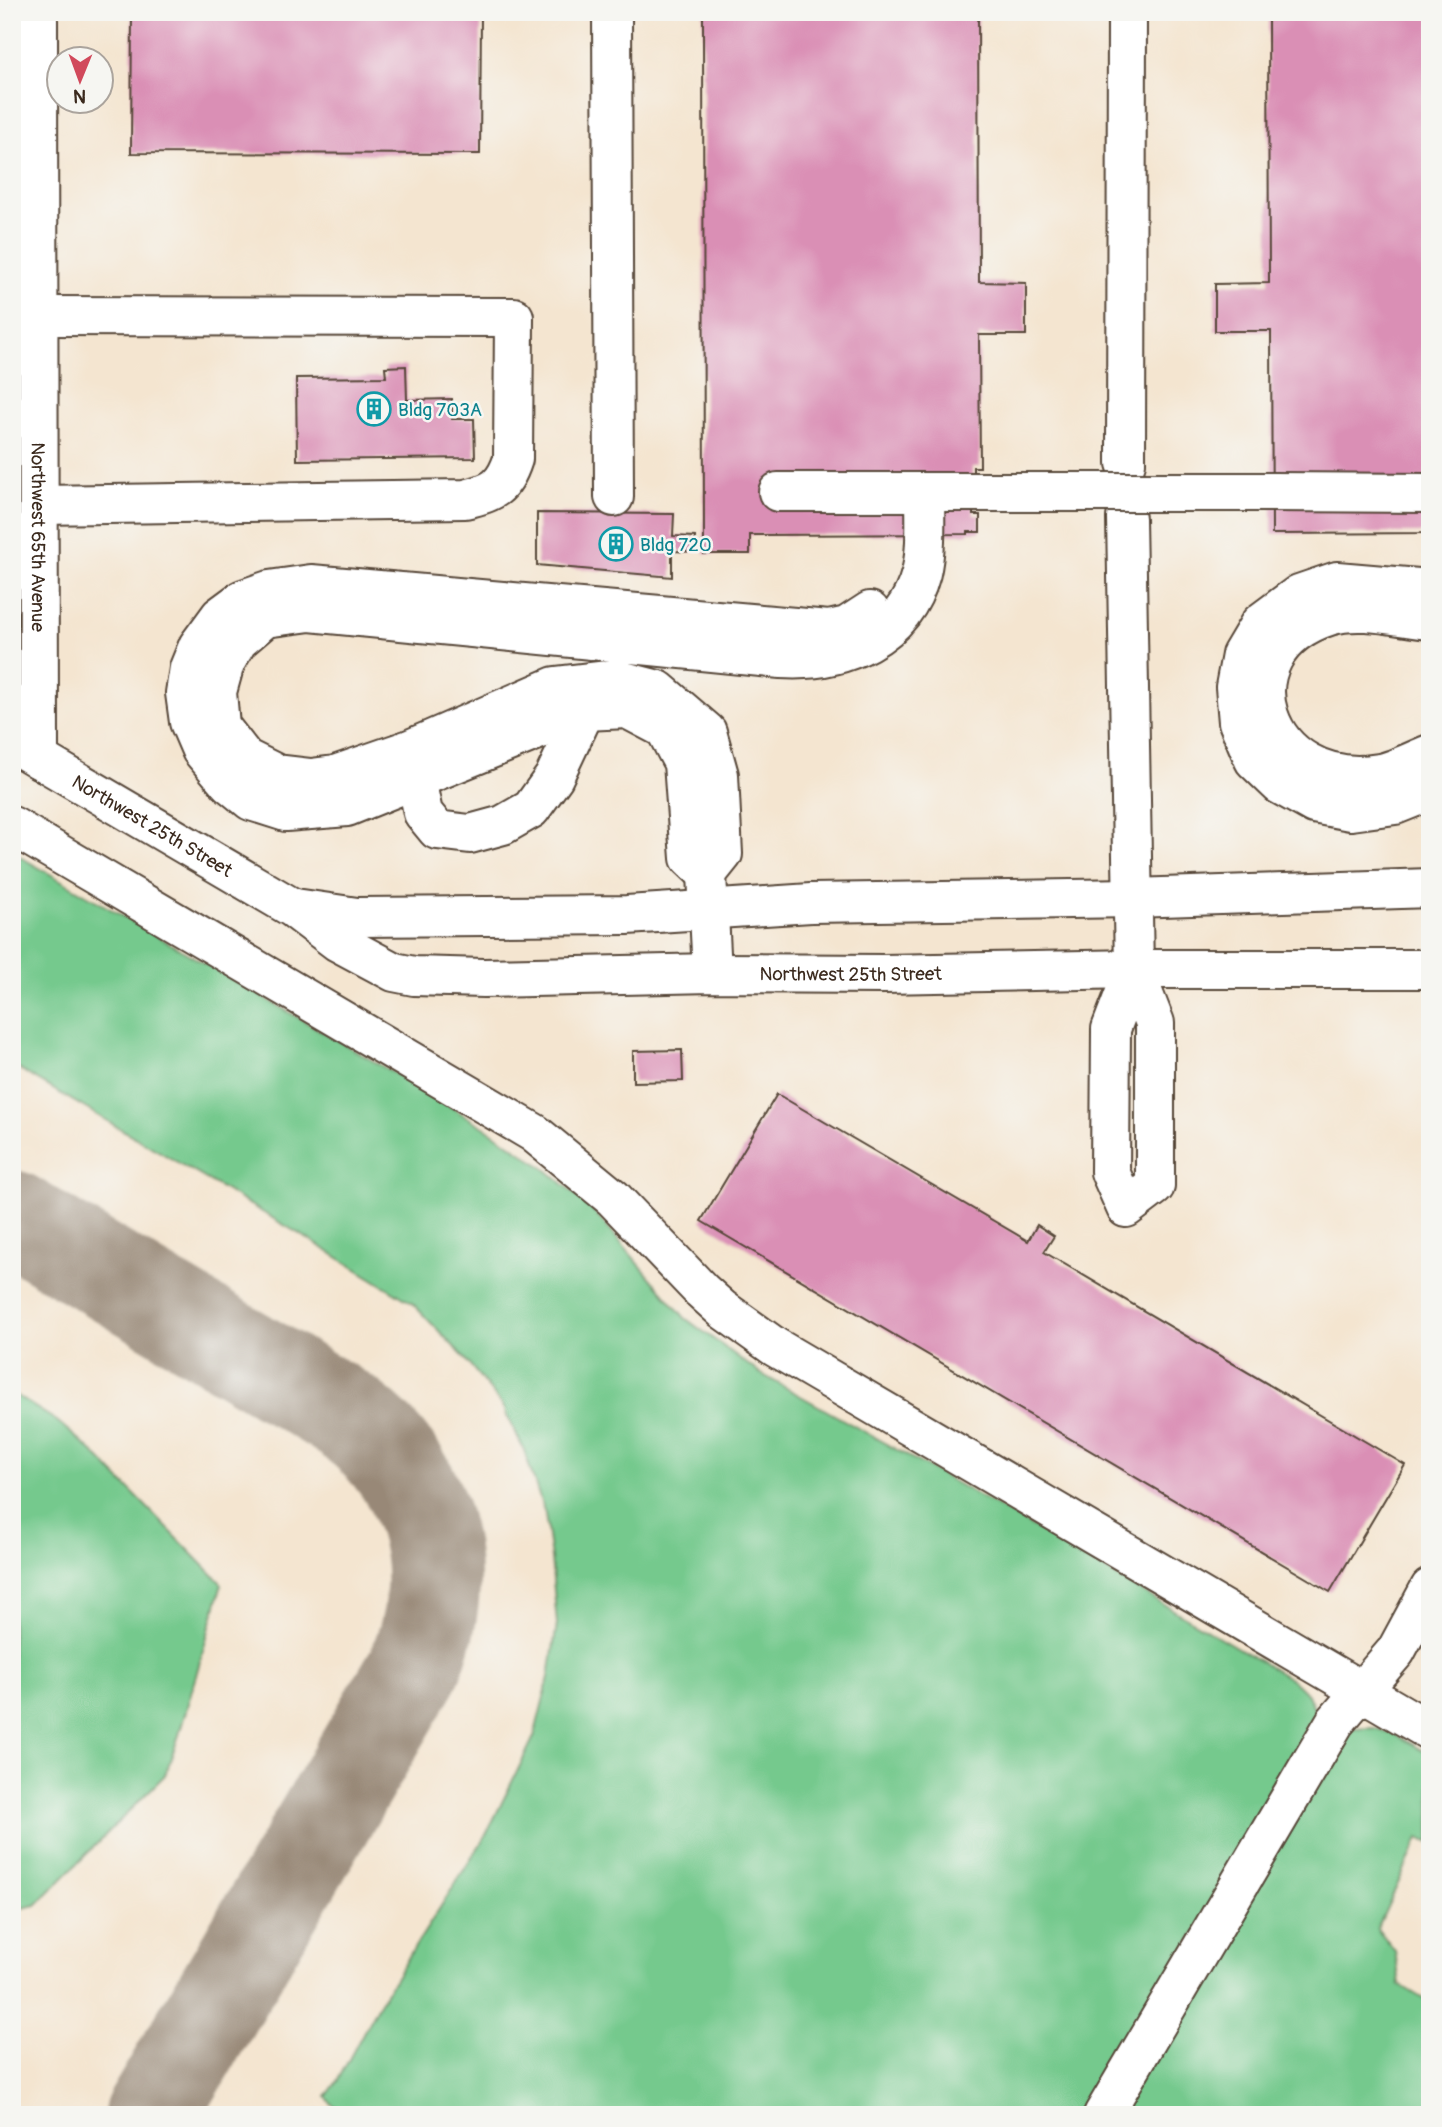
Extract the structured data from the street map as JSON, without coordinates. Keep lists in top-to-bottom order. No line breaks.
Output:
{"streets":{"street":["Northwest 65th Avenue","Northwest 25th Street"]},"crossings":[["Northwest 65th Avenue","Northwest 25th Street"]],"places":{"building":["Bldg 703A","Bldg 720"]},"north":"bottom"}
